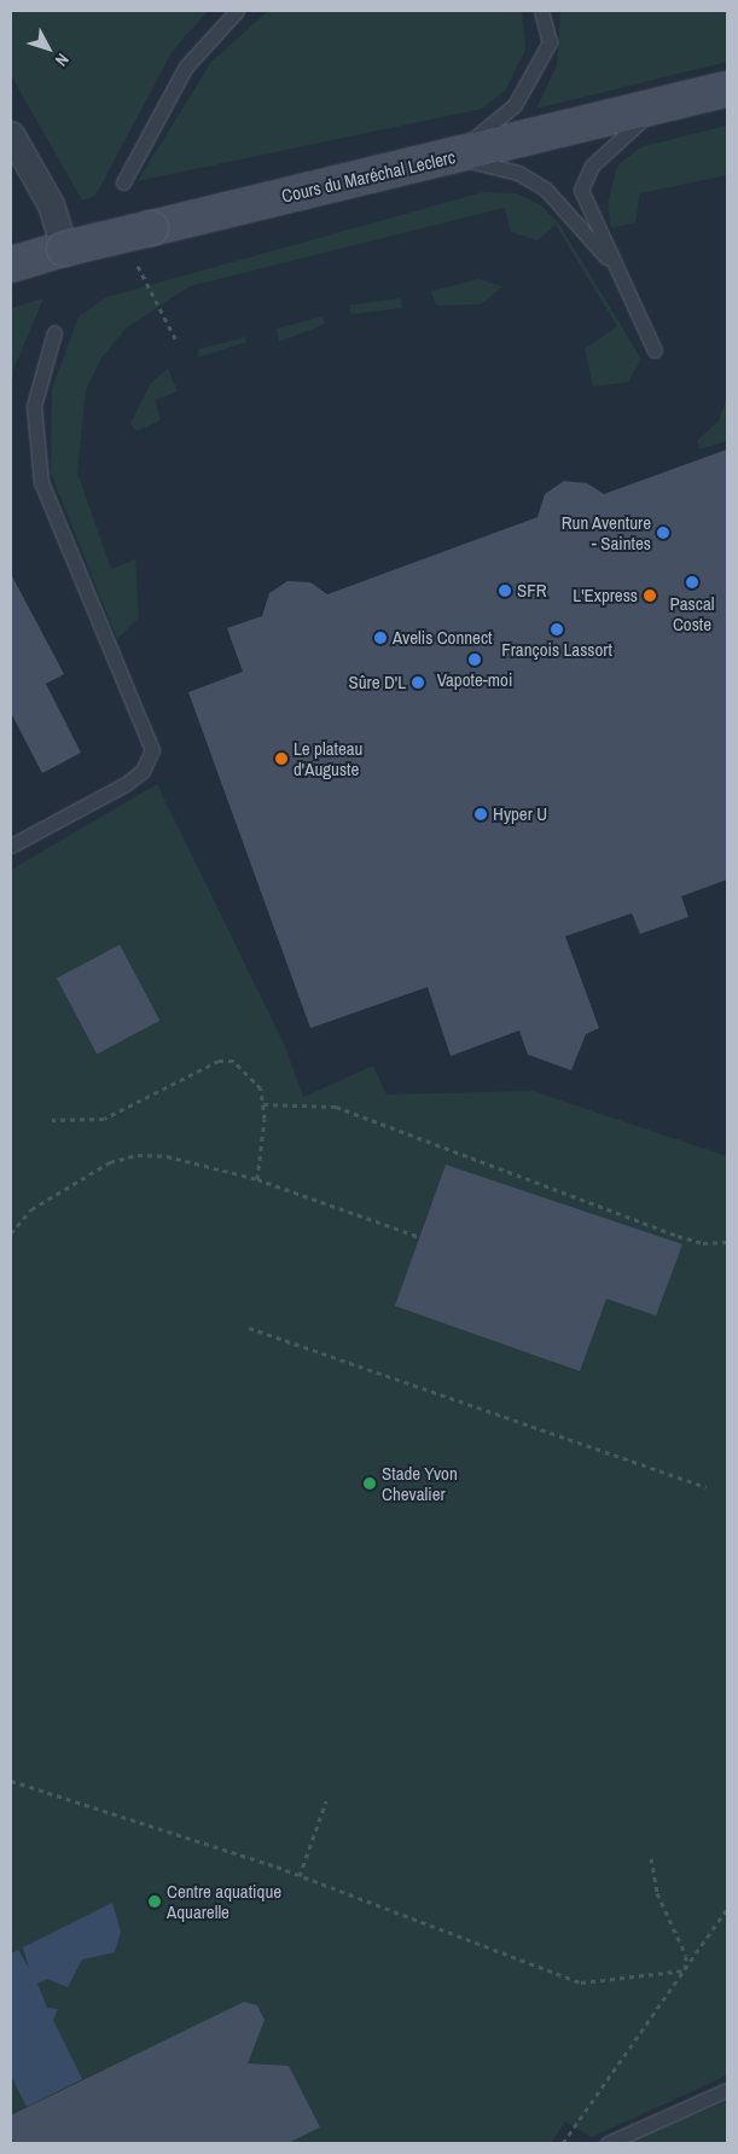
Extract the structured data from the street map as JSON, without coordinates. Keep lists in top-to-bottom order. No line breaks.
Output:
{"streets":{"main road":["Cours du Maréchal Leclerc"]},"places":["Run Aventure - Saintes","Pascal Coste","SFR","L'Express","François Lassort","Avelis Connect","Vapote-moi","Sûre D'L","Le plateau d'Auguste","Hyper U","Stade Yvon Chevalier","Centre aquatique Aquarelle"],"north":"bottom right"}
